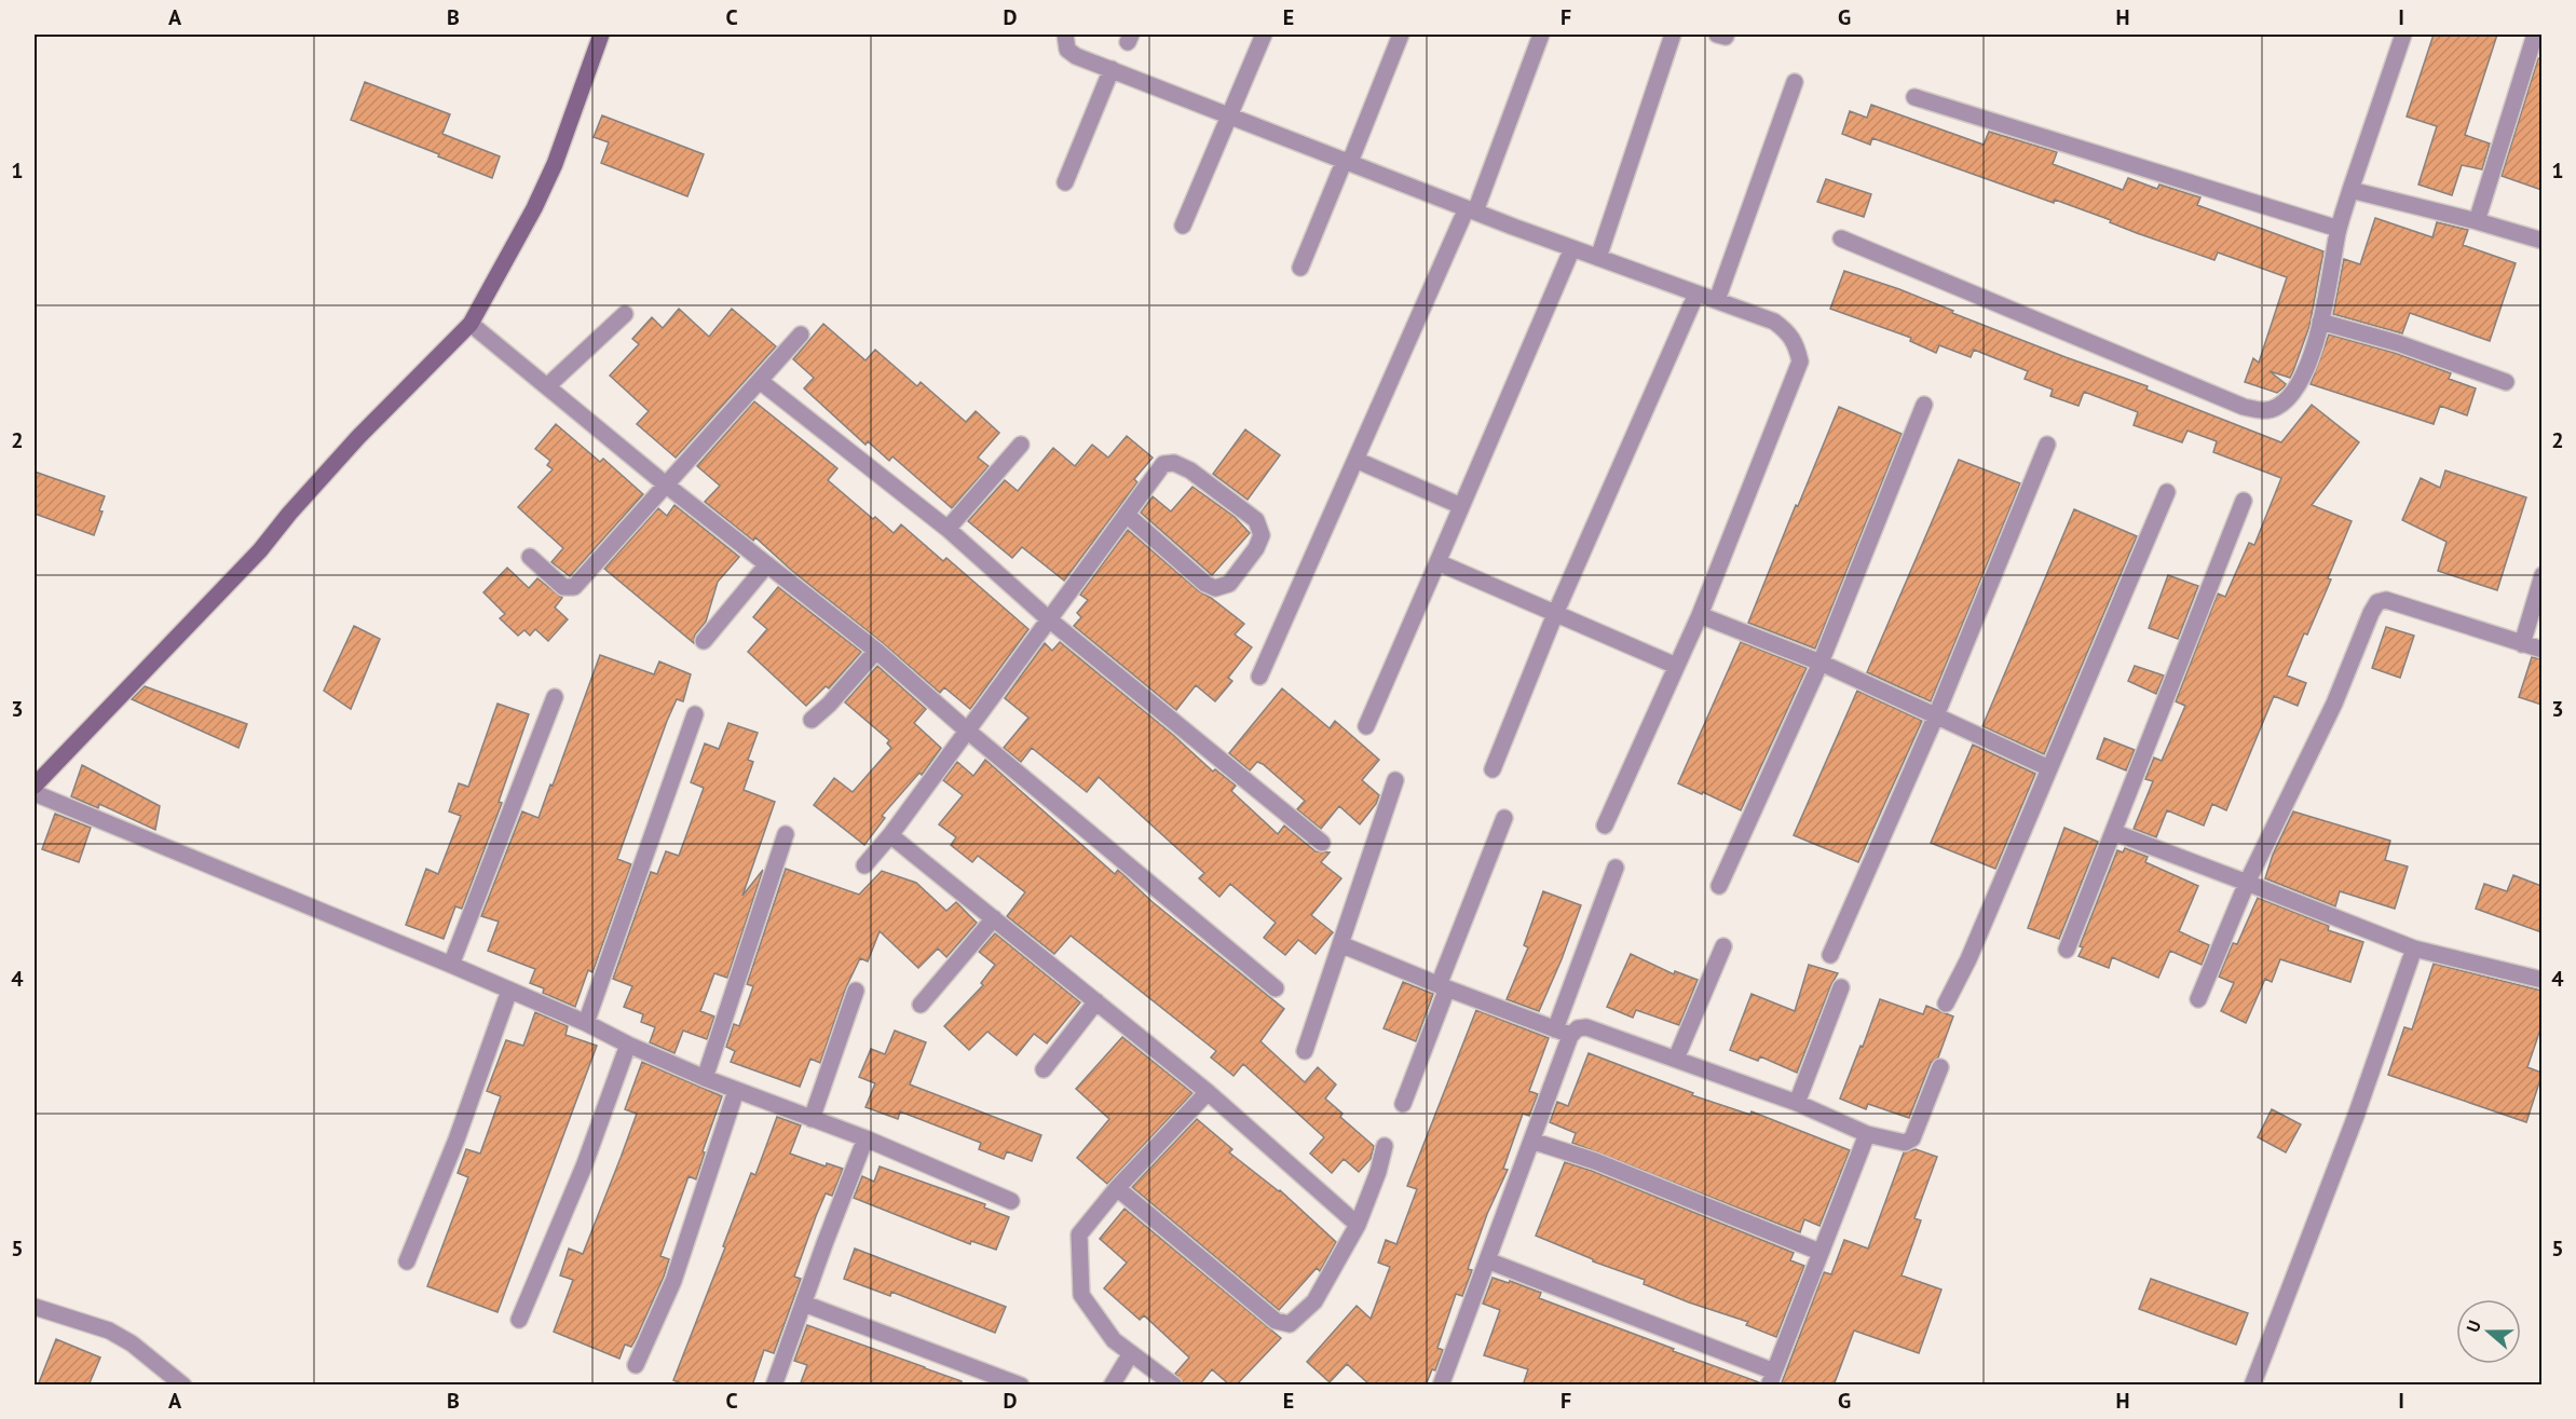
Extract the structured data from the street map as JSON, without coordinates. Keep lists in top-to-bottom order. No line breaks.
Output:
{"north":"left","grid":{"columns":["A","B","C","D","E","F","G","H","I"],"rows":["1","2","3","4","5"]}}
